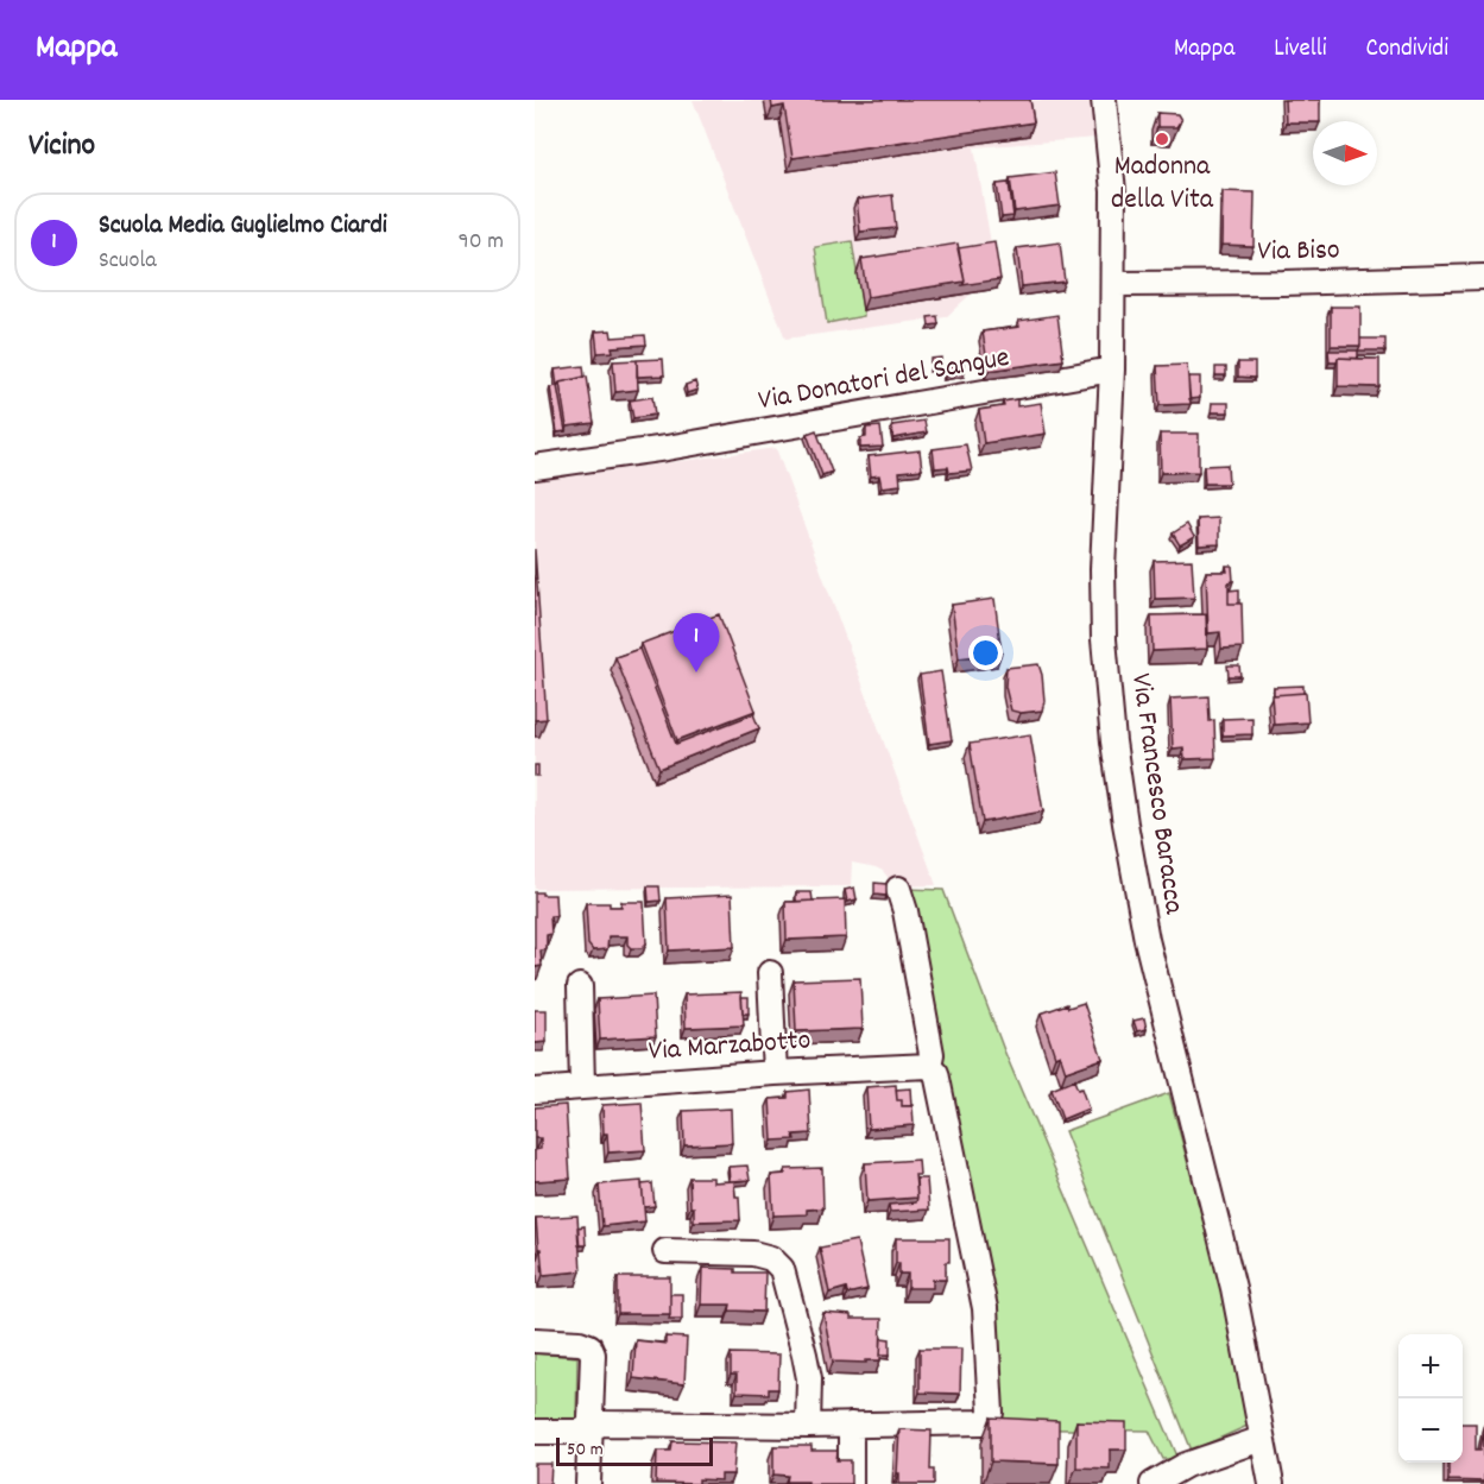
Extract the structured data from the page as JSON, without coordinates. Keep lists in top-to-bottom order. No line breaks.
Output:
{"streets":{"street":["Via Biso","Via Donatori del Sangue","Via Francesco Baracca","Via Marzabotto"]},"crossings":[["Via Biso","Via Francesco Baracca"],["Via Donatori del Sangue","Via Francesco Baracca"]],"places":["Madonna della Vita"],"scale_bar":"50 m","north":"right","page":{"header":"Mappa","nav":["Mappa","Livelli","Condividi"],"heading":"Vicino","list":[{"mark":"1","name":"Scuola Media Guglielmo Ciardi","note":"Scuola","value":"90 m"}],"pins":"1","map_buttons":["+","−"],"scale":"50 m"}}
